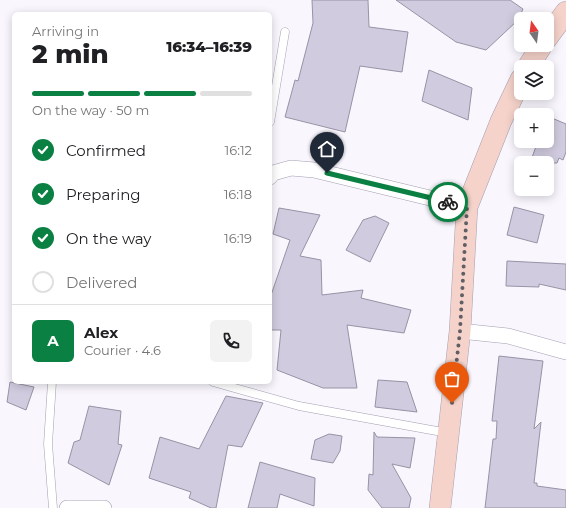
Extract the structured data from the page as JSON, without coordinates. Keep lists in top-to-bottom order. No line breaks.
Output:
{"north":"top","page":{"map_buttons":["+","−"],"heading":["2 min","Arriving in","16:34–16:39"],"panel":["Alex","Courier · 4.6"],"bar":"On the way · 50 m","list":[["Confirmed","16:12"],["Preparing","16:18"],["On the way","16:19"],"Delivered"],"round":"A"}}
